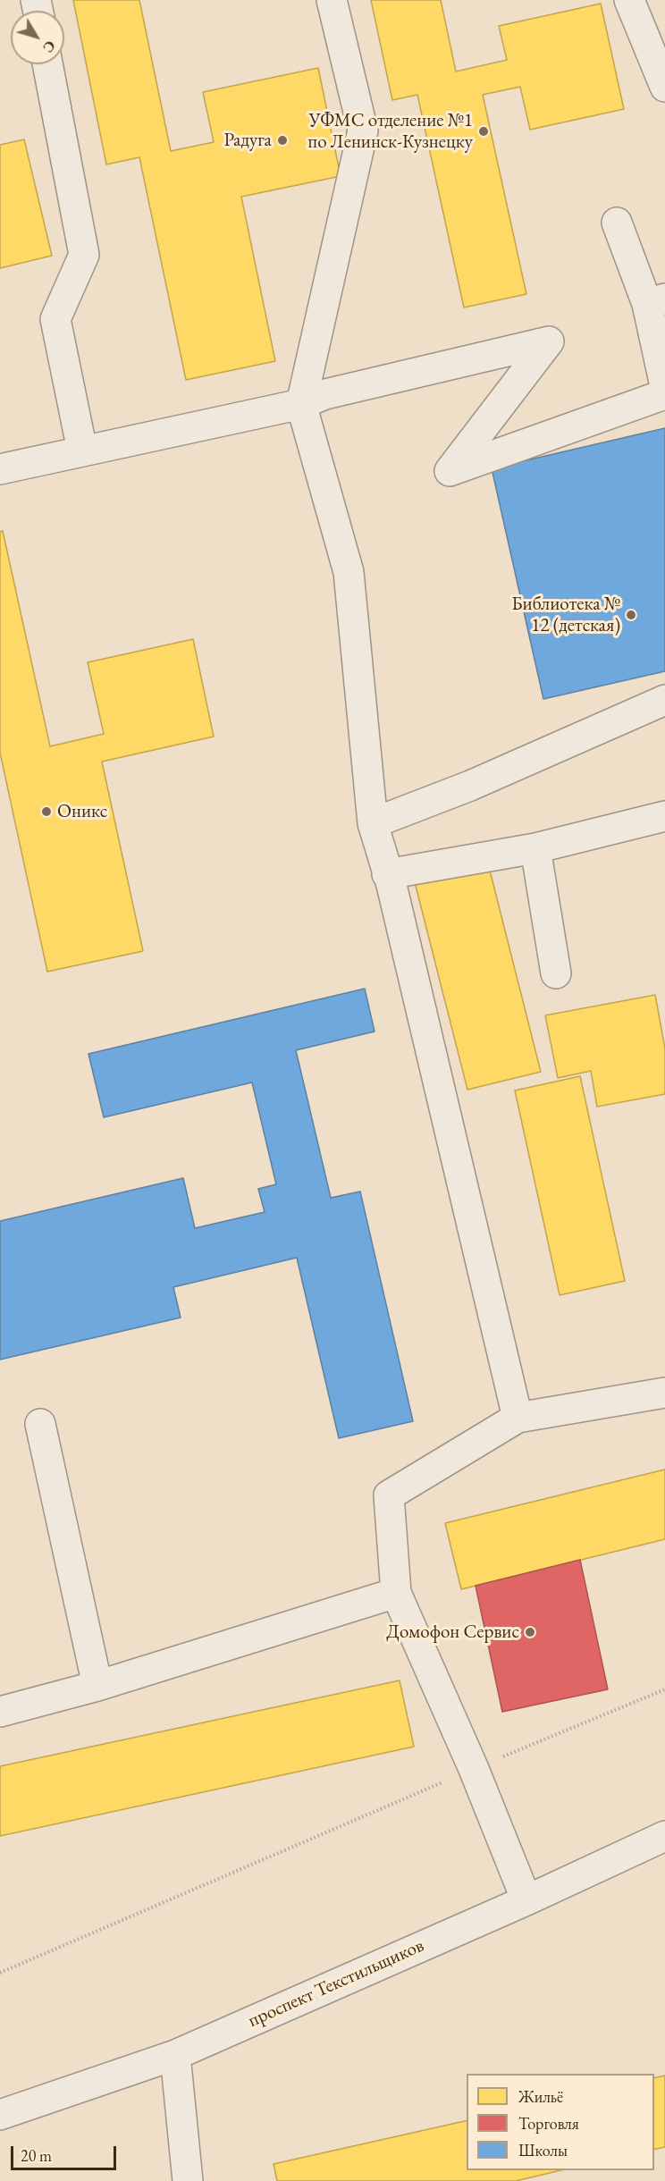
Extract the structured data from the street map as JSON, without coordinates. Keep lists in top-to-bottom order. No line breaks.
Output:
{"streets":{"street":["проспект Текстильщиков"]},"places":["УФМС отделение №1 по Ленинск-Кузнецку","Радуга","Библиотека № 12 (детская)","Оникс","Домофон Сервис"],"legend":["Жильё","Торговля","Школы"],"scale_bar":"20 m","north":"bottom right"}
